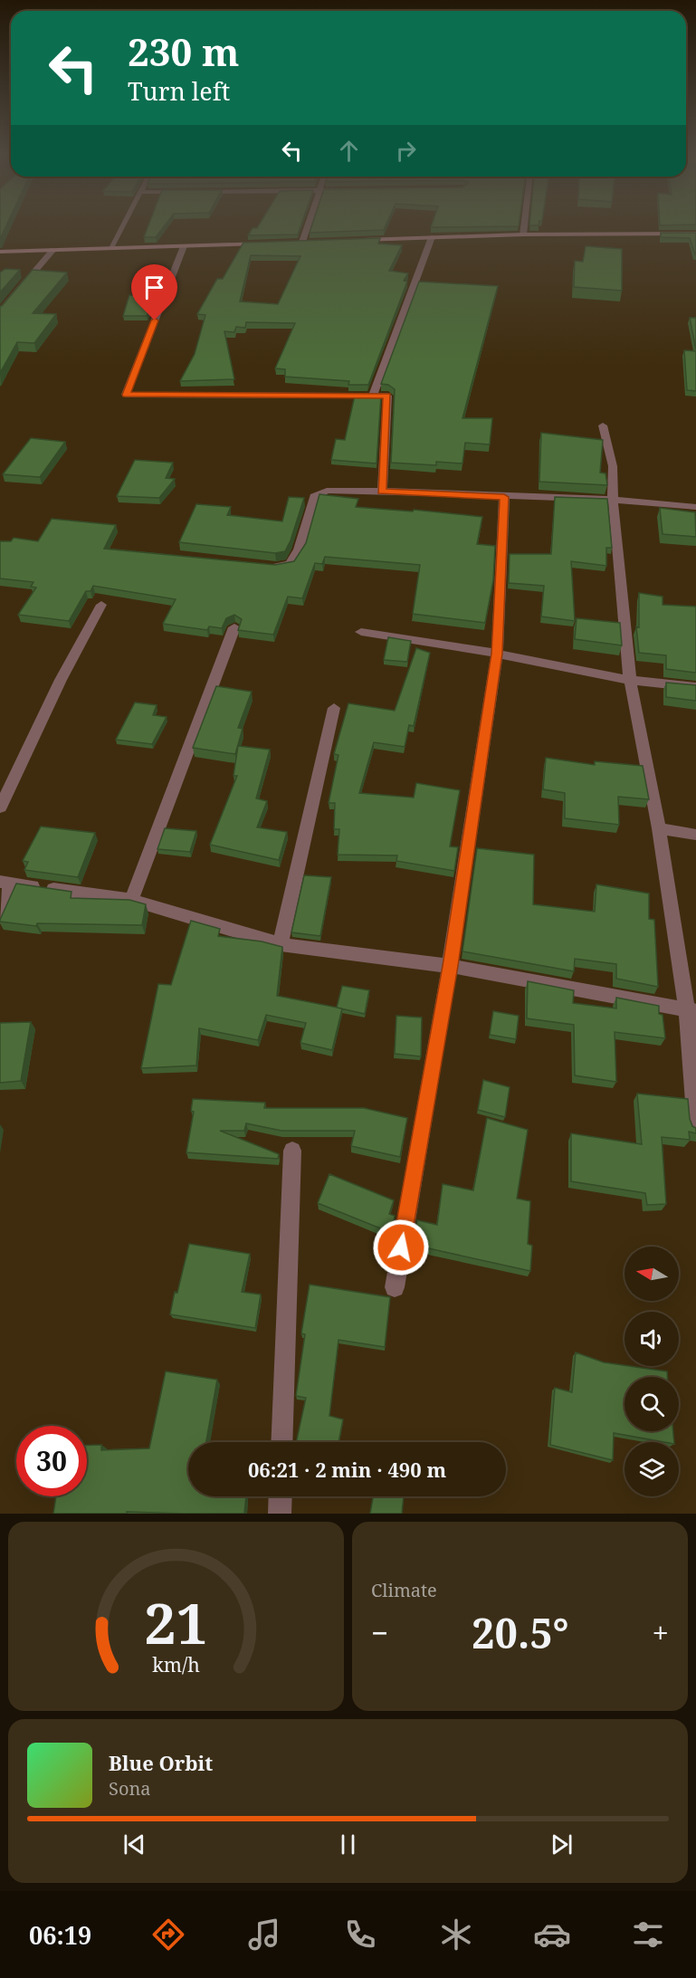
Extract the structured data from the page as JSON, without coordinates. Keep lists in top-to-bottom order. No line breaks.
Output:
{"north":"left","page":{"turn":["230 m","Turn left"],"limit":"30","trip":"06:21 · 2 min · 490 m","tile":"Climate","heat":["−","20.5°","+"],"song":["Blue Orbit","Sona"],"tabs":"06:19","gauge":["21","km/h"]}}
